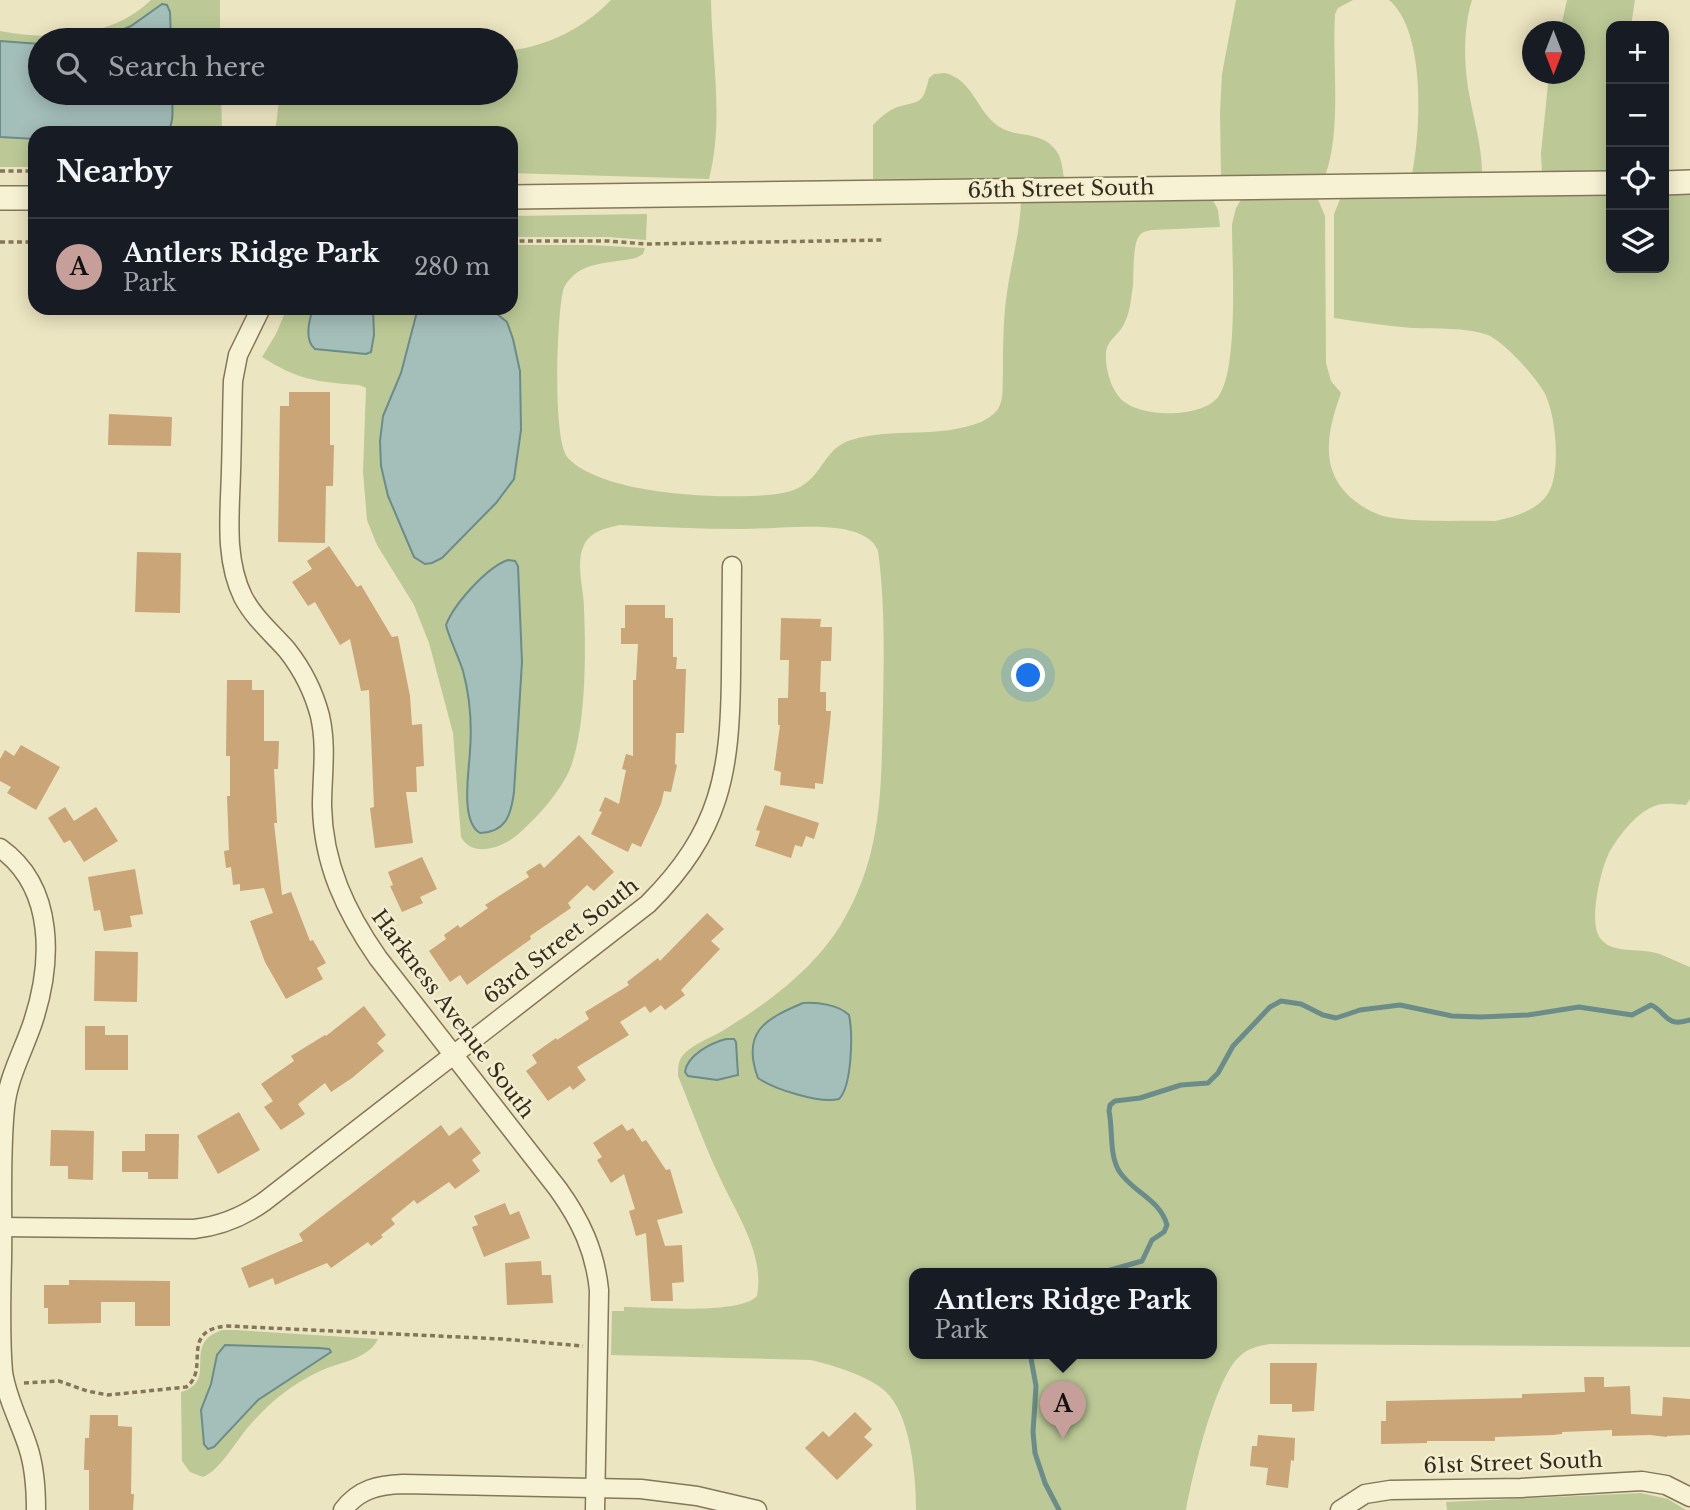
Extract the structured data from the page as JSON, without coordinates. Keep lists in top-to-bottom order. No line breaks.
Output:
{"streets":{"street":["65th Street South","63rd Street South","Harkness Avenue South","61st Street South"]},"crossings":[["63rd Street South","Harkness Avenue South"]],"north":"bottom","page":{"map_buttons":["+","−"],"search":"Search here","heading":"Nearby","list":[{"mark":"A","name":"Antlers Ridge Park","note":"Park","value":"280 m"}],"popup":["Antlers Ridge Park","Park"],"pins":"A"}}
